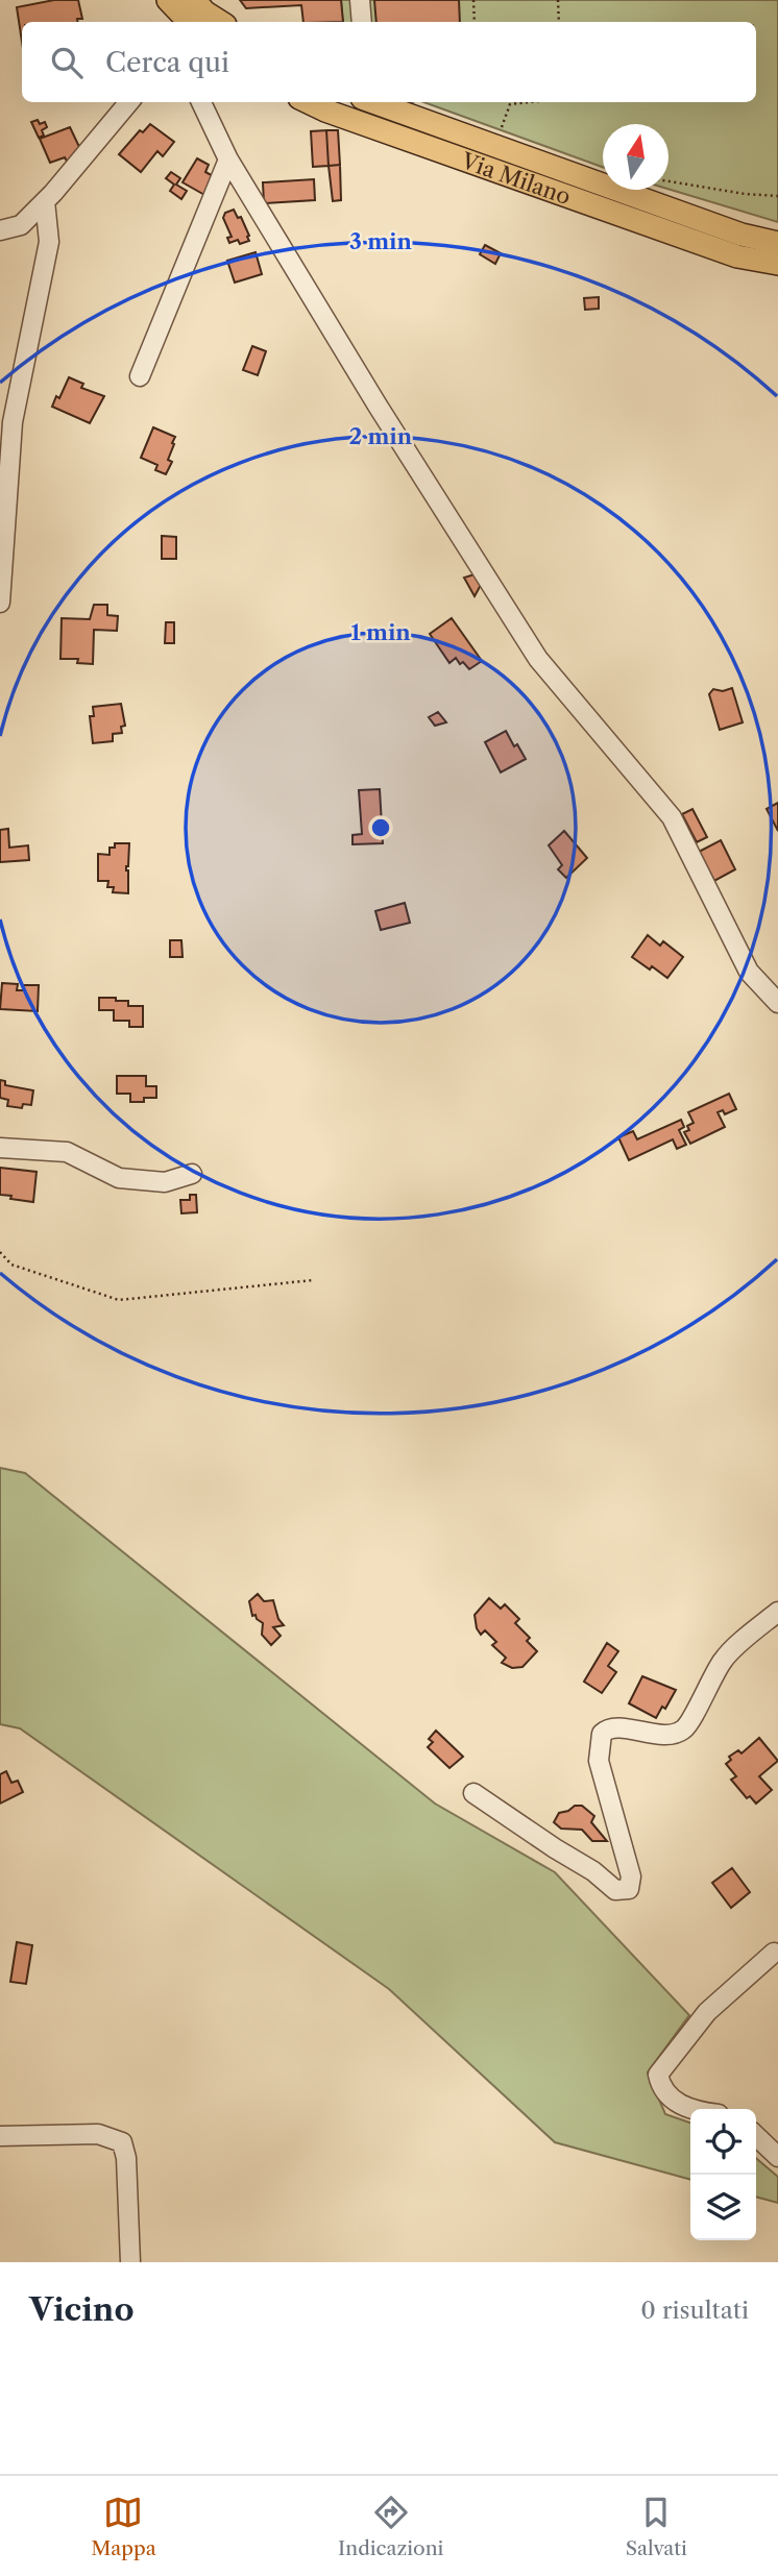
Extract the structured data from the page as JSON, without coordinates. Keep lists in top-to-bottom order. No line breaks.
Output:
{"streets":{"main road":["Via Milano"]},"north":"top","page":{"search":"Cerca qui","heading":["Vicino","0 risultati"],"nav":["Mappa","Indicazioni","Salvati"]},"rings":["3 min","2 min","1 min"]}
